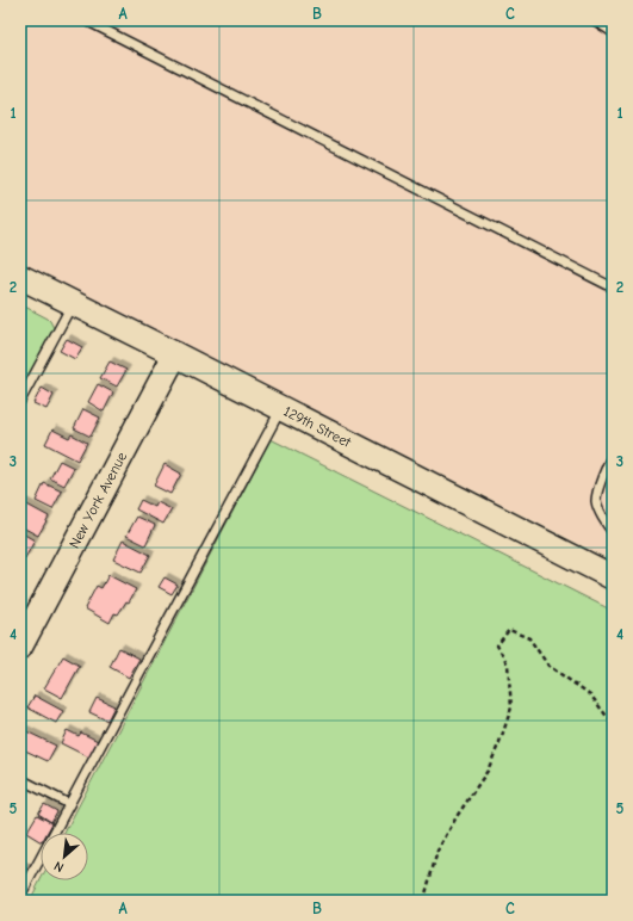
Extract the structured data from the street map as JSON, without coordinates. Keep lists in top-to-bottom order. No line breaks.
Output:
{"streets":{"main road":["129th Street","New York Avenue"]},"crossings":[["129th Street","New York Avenue"]],"north":"bottom left","grid":{"columns":["A","B","C"],"rows":["1","2","3","4","5"]}}
